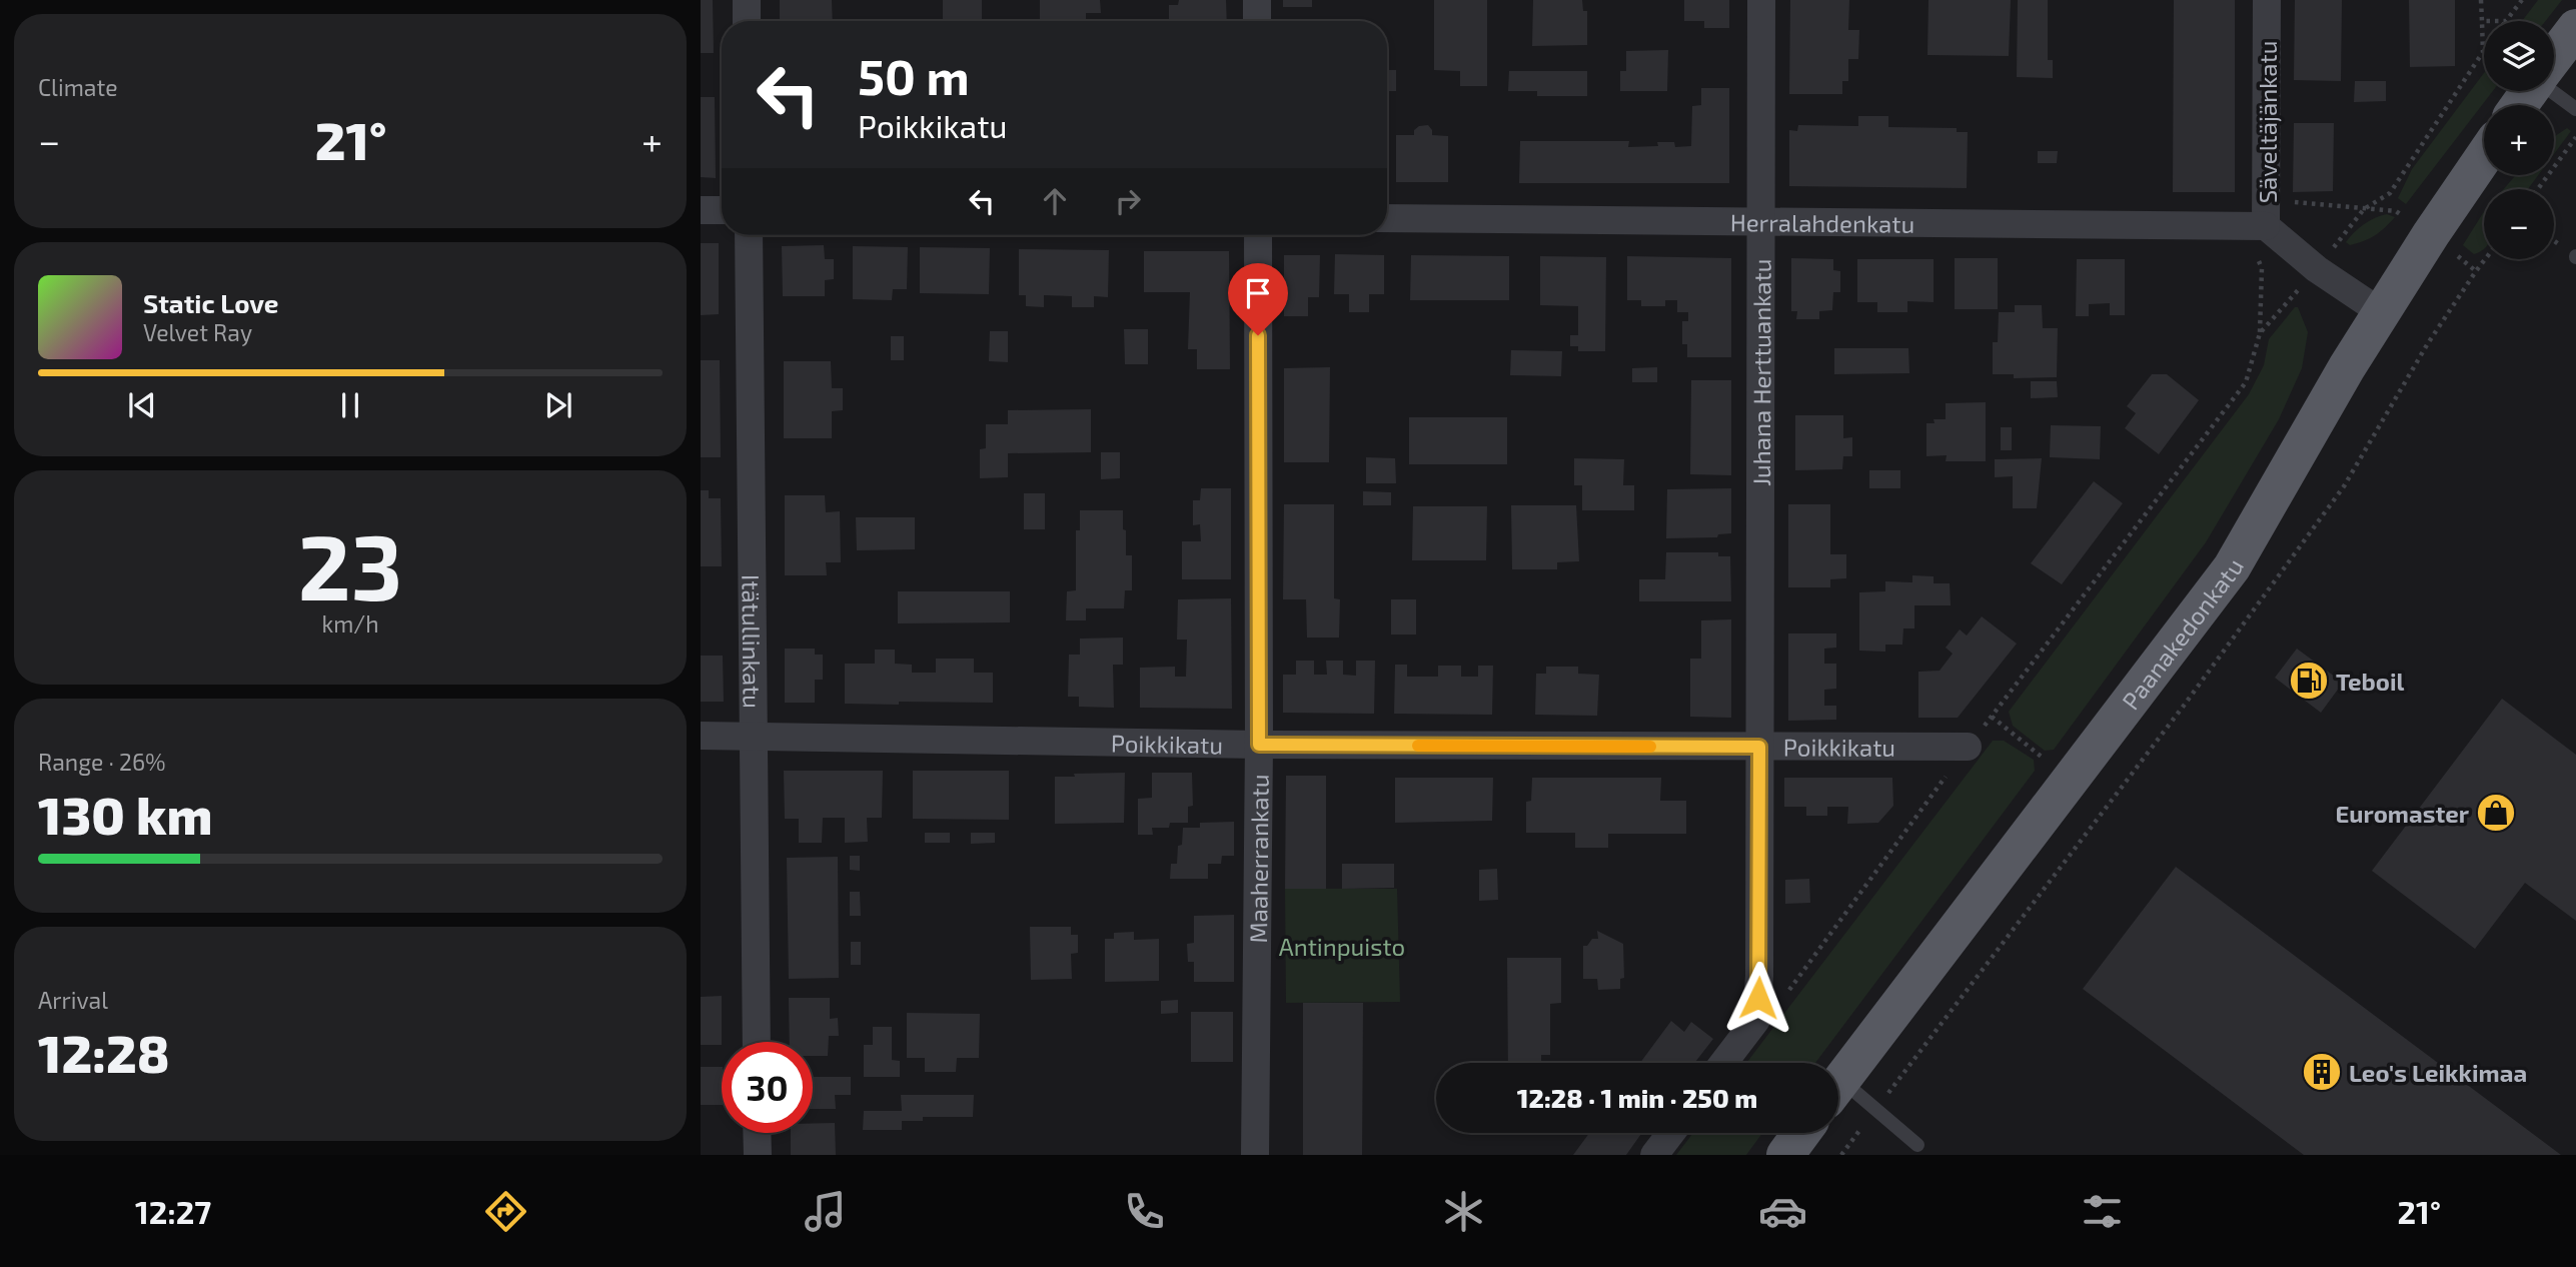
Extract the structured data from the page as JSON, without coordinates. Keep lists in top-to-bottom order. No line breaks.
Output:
{"streets":{"main road":["Paanakedonkatu"],"street":["Säveltäjänkatu","Herralahdenkatu","Juhana Herttuankatu","Itätullinkatu","Poikkikatu","Maaherrankatu"]},"crossings":[["Säveltäjänkatu","Herralahdenkatu"],["Säveltäjänkatu","Paanakedonkatu"],["Herralahdenkatu","Juhana Herttuankatu"],["Juhana Herttuankatu","Poikkikatu"],["Itätullinkatu","Poikkikatu"],["Poikkikatu","Maaherrankatu"]],"parks":["Antinpuisto"],"places":{"fuel station":["Teboil"],"shop":["Euromaster"],"building":["Leo's Leikkimaa"]},"page":{"tile":["Climate",["23","km/h"],["Range · 26%","130 km"],["Arrival","12:28"]],"map_buttons":["+","−"],"turn":["50 m","Poikkikatu"],"heat":["−","21°","+"],"song":["Static Love","Velvet Ray"],"limit":"30","trip":"12:28 · 1 min · 250 m","tabs":["12:27","21°"]}}
